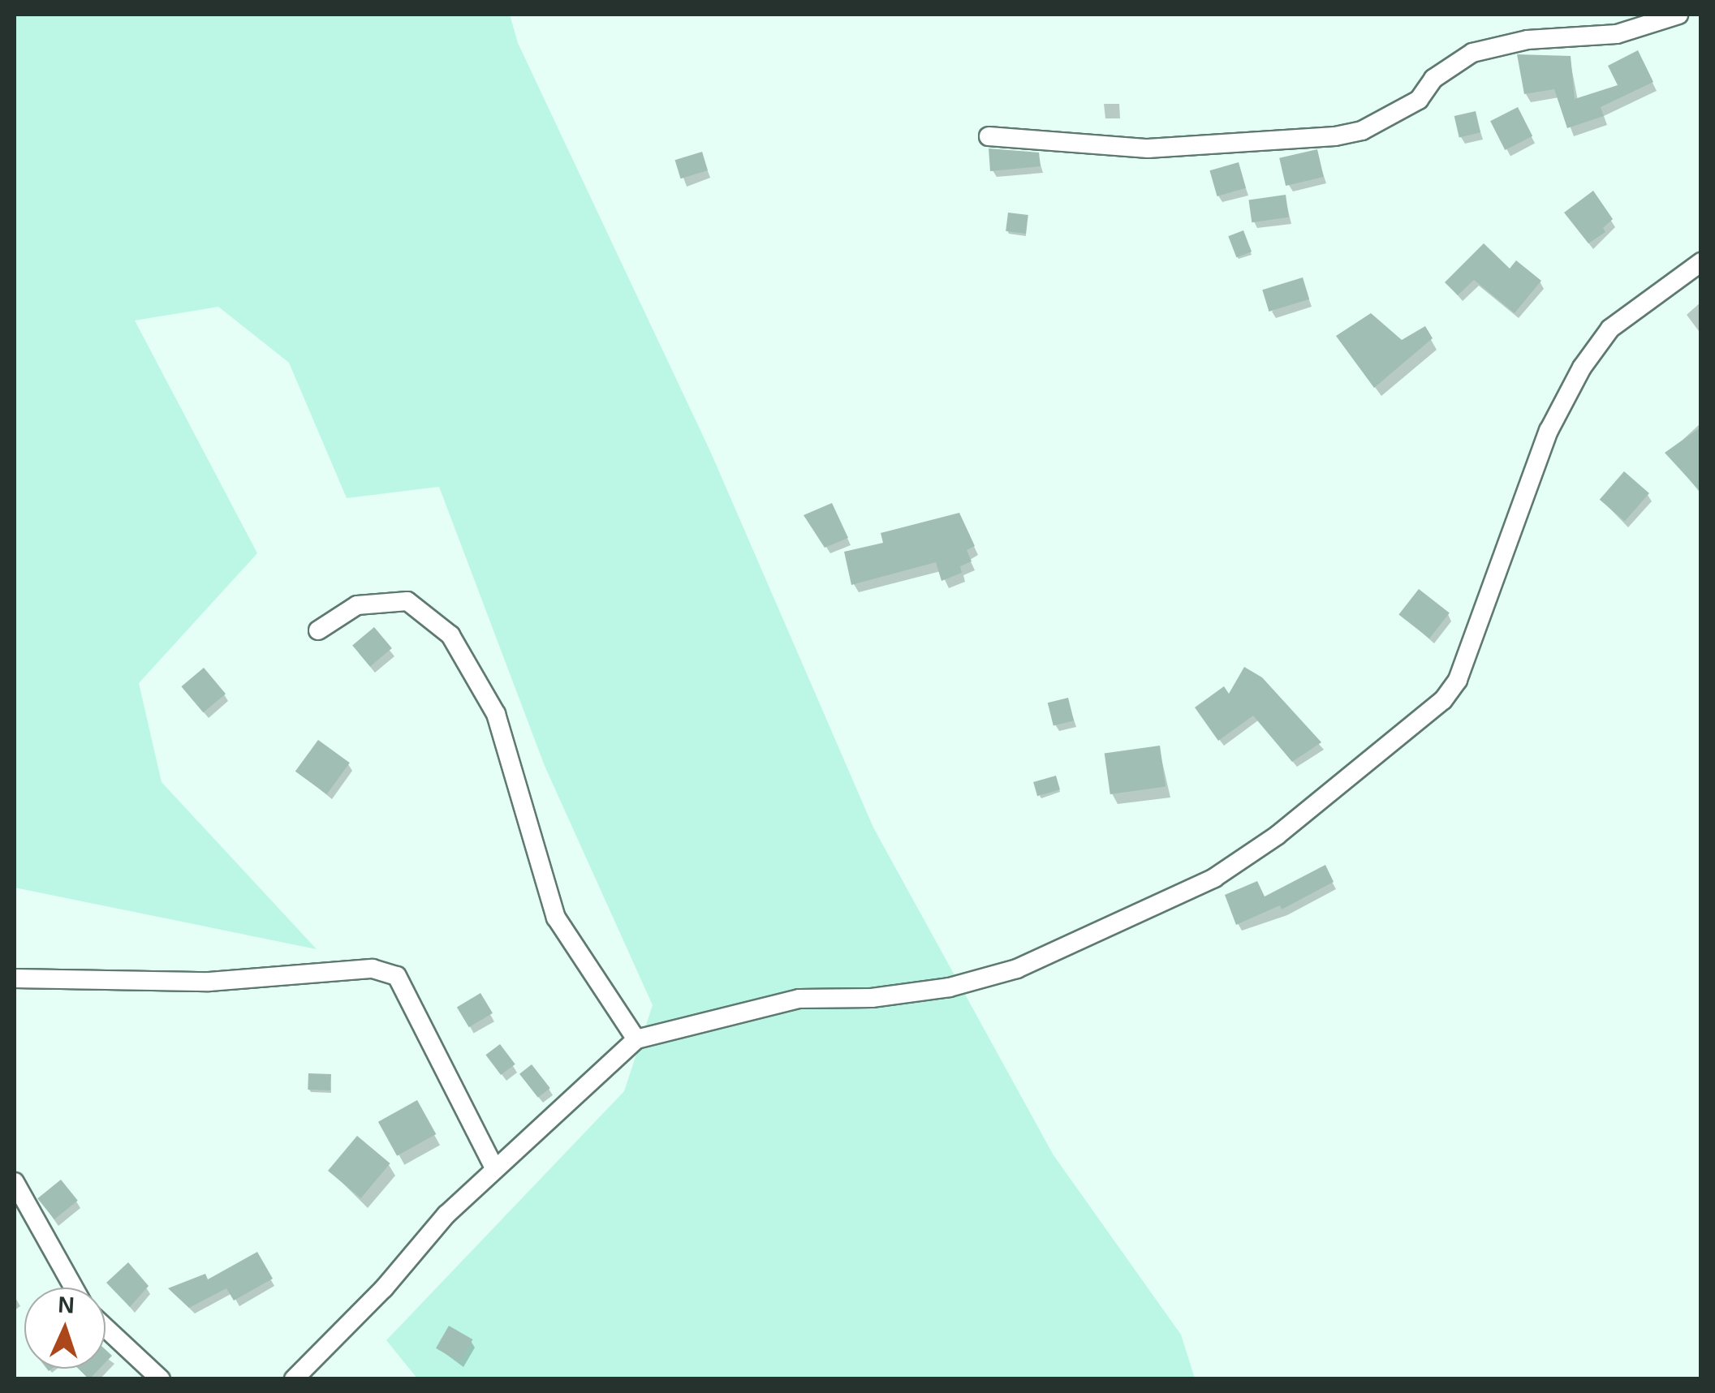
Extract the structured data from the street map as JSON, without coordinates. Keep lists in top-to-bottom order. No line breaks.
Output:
{"north":"top"}
